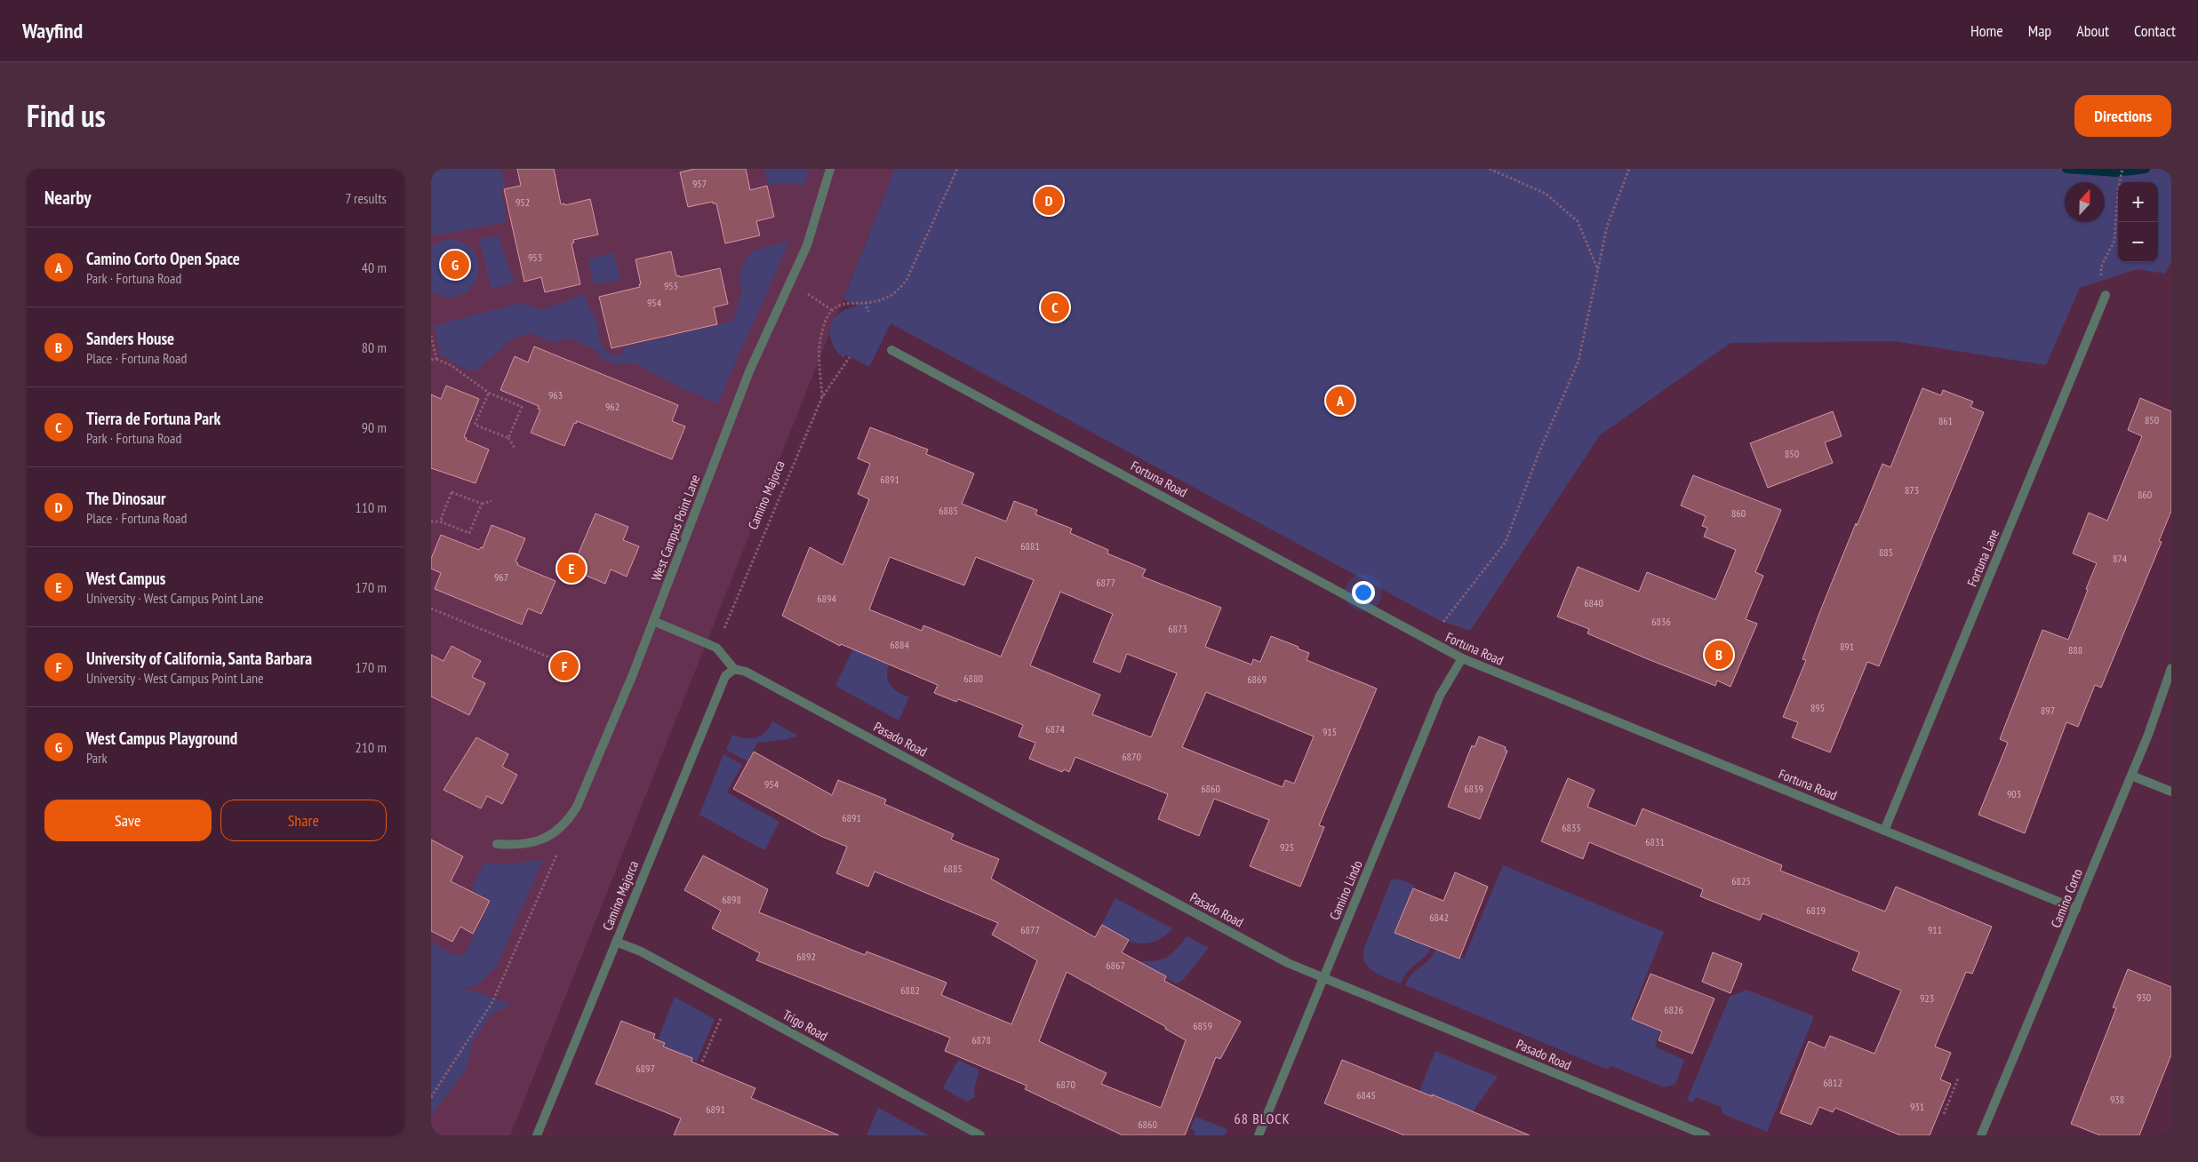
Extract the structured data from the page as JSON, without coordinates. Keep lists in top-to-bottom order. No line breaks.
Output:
{"streets":{"street":["Fortuna Road","Camino Majorca","West Campus Point Lane","Fortuna Lane","Pasado Road","Camino Lindo","Camino Corto","Trigo Road"]},"crossings":[["Fortuna Road","Fortuna Lane"],["Fortuna Road","Camino Lindo"],["Fortuna Road","Camino Corto"],["Camino Majorca","Pasado Road"],["Camino Majorca","Trigo Road"],["Pasado Road","Camino Lindo"]],"districts":["68 BLOCK"],"house_numbers":["957","952","953","955","954","963","962","850","861","850","6891","873","860","6885","860","6881","885","874","967","6877","6894","6840","6836","6873","6884","891","888","6880","6869","895","897","6874","915","6870","954","6860","6839","903","6891","6835","6831","925","6885","6825","6898","6819","6842","6877","911","6892","6867","6882","930","923","6826","6859","6878","6897","6812","6870","6845","938","931","6891","6860"],"north":"top","page":{"header":"Wayfind","nav":["Home","Map","About","Contact"],"title":"Find us","buttons":["Directions",["Save","Share"]],"heading":["Nearby","7 results"],"map_buttons":["+","−"],"pins":["D","G","C","A","E","B","F"],"list":[{"mark":"A","name":"Camino Corto Open Space","note":"Park · Fortuna Road","value":"40 m"},{"mark":"B","name":"Sanders House","note":"Place · Fortuna Road","value":"80 m"},{"mark":"C","name":"Tierra de Fortuna Park","note":"Park · Fortuna Road","value":"90 m"},{"mark":"D","name":"The Dinosaur","note":"Place · Fortuna Road","value":"110 m"},{"mark":"E","name":"West Campus","note":"University · West Campus Point Lane","value":"170 m"},{"mark":"F","name":"University of California, Santa Barbara","note":"University · West Campus Point Lane","value":"170 m"},{"mark":"G","name":"West Campus Playground","note":"Park","value":"210 m"}]}}
